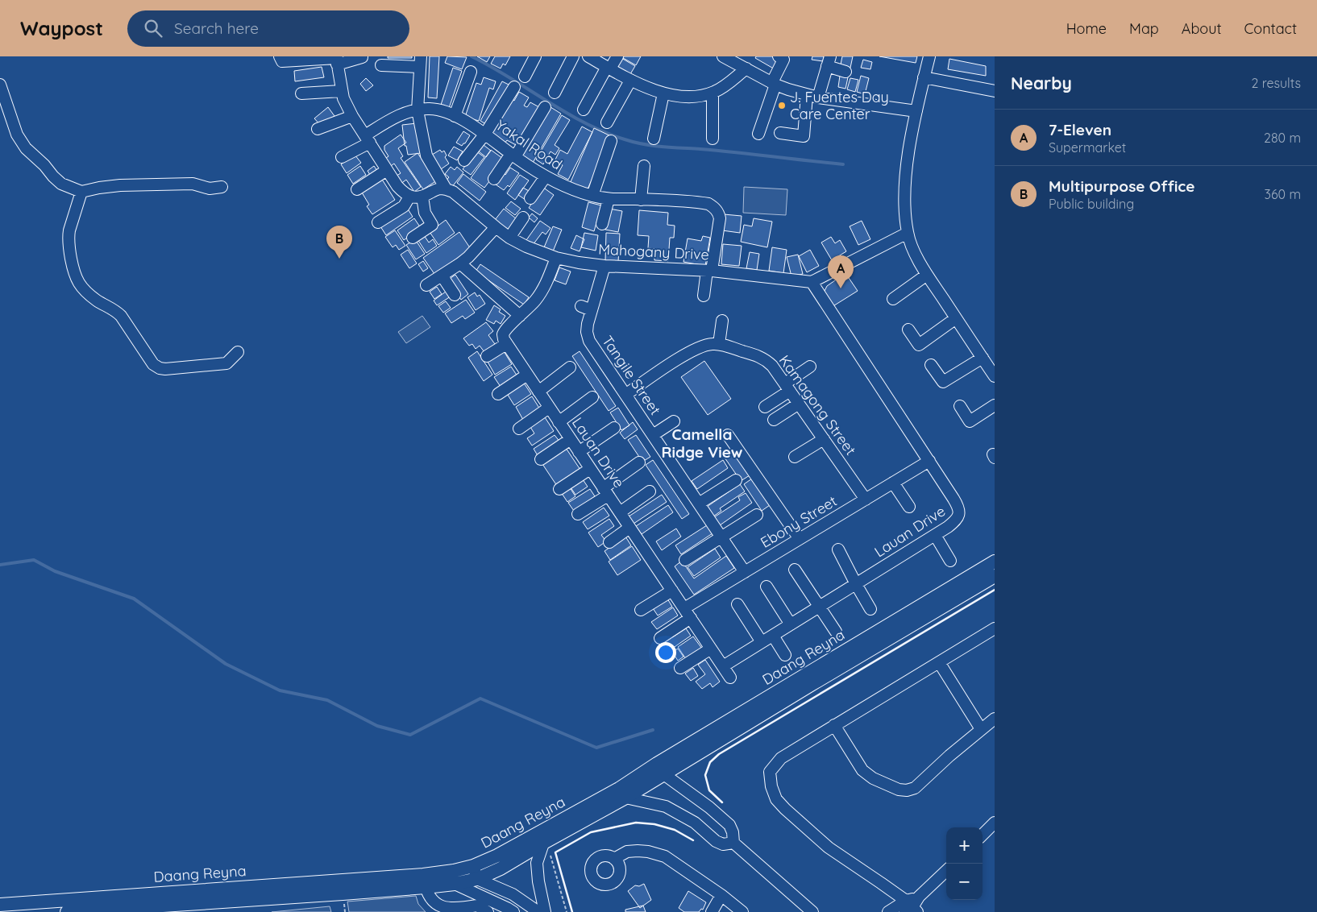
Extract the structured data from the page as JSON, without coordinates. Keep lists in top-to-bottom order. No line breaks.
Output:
{"streets":{"main road":["Daang Reyna"],"street":["Yakal Road","Mahogany Drive","Tangile Street","Kamagong Street","Lauan Drive","Ebony Street"]},"crossings":[["Yakal Road","Mahogany Drive"],["Mahogany Drive","Tangile Street"],["Mahogany Drive","Lauan Drive"],["Tangile Street","Kamagong Street"],["Tangile Street","Ebony Street"],["Kamagong Street","Ebony Street"],["Lauan Drive","Ebony Street"]],"districts":["Camella Ridge View"],"places":["J. Fuentes Day Care Center"],"page":{"header":"Waypost","search":"Search here","nav":["Home","Map","About","Contact"],"heading":["Nearby","2 results"],"list":[{"mark":"A","name":"7-Eleven","note":"Supermarket","value":"280 m"},{"mark":"B","name":"Multipurpose Office","note":"Public building","value":"360 m"}],"pins":["B","A"],"map_buttons":["+","−"]}}
